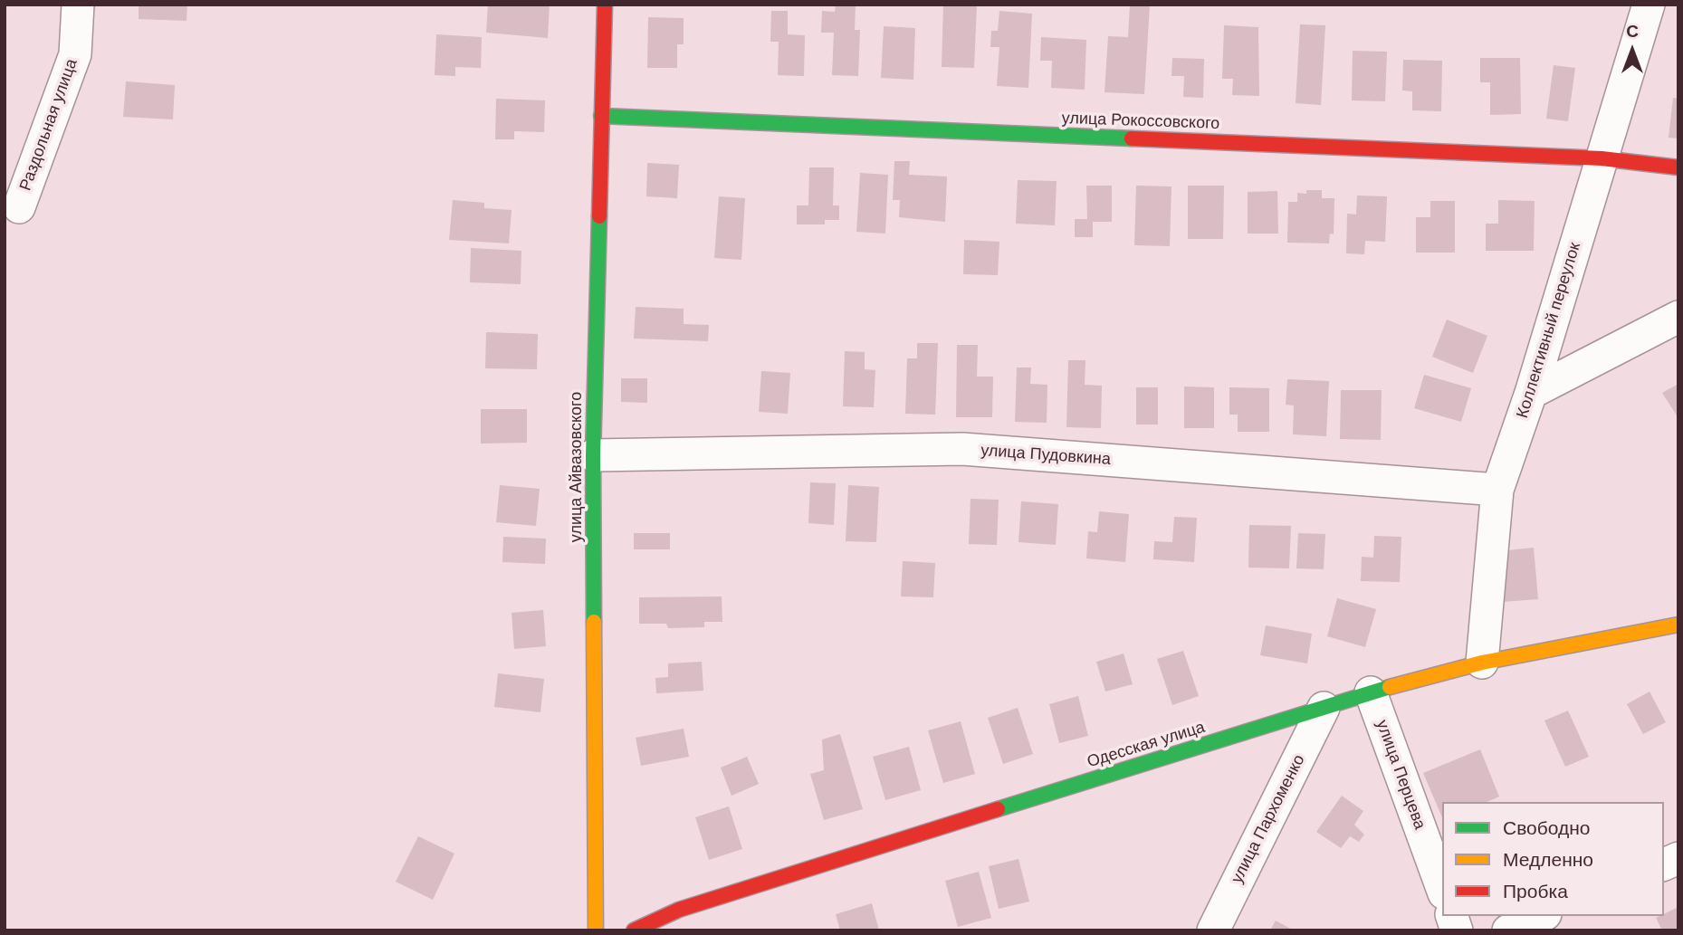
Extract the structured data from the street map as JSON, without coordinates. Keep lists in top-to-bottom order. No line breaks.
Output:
{"streets":{"street":["улица Рокоссовского","Раздольная улица","Коллективный переулок","улица Пудовкина","улица Айвазовского","Одесская улица","улица Перцева","улица Пархоменко"]},"crossings":[["улица Рокоссовского","Коллективный переулок"],["улица Рокоссовского","улица Айвазовского"],["Коллективный переулок","улица Пудовкина"],["Коллективный переулок","Одесская улица"],["улица Пудовкина","улица Айвазовского"],["Одесская улица","улица Перцева"],["Одесская улица","улица Пархоменко"]],"legend":["Свободно","Медленно","Пробка"],"north":"top"}
